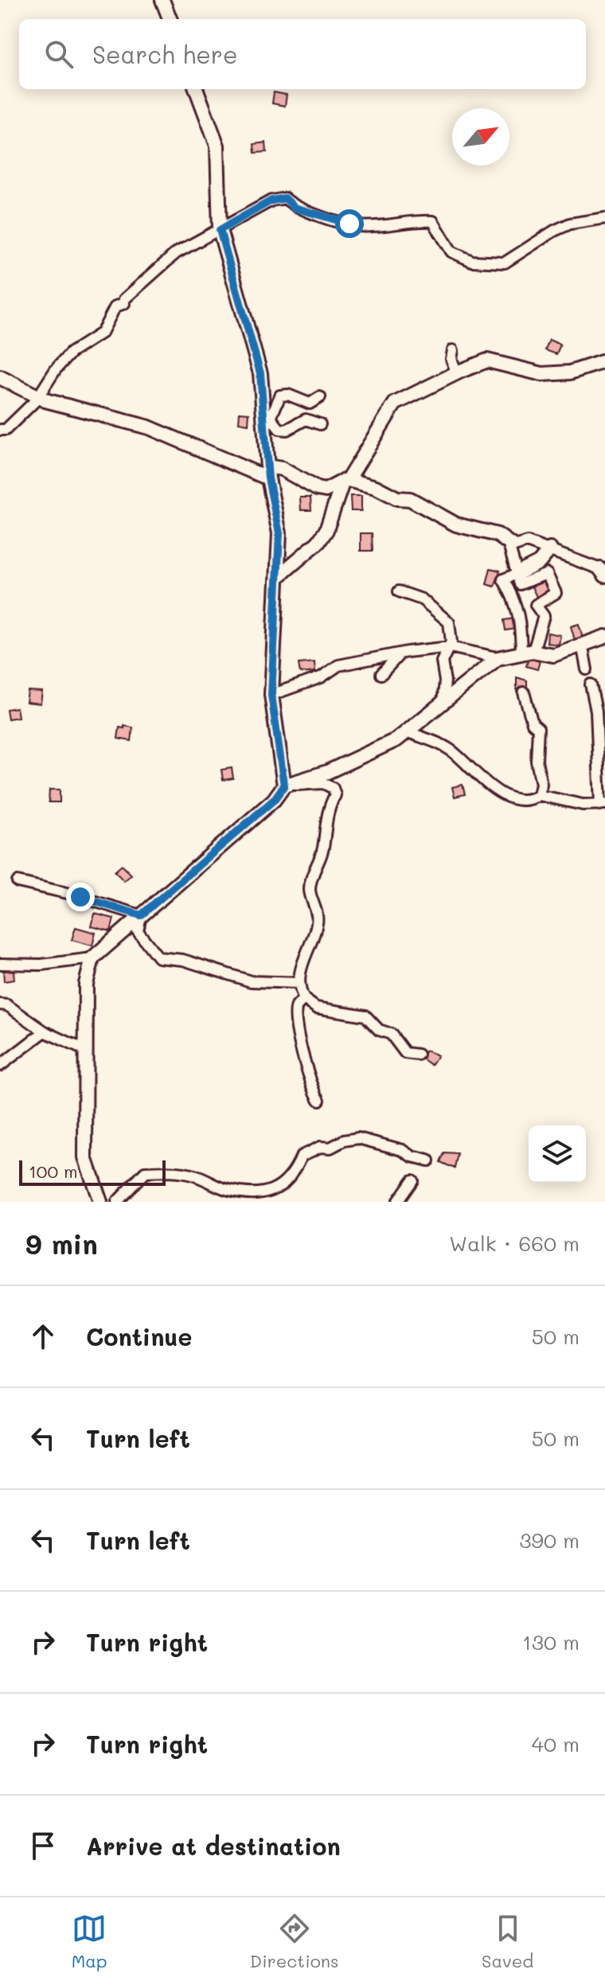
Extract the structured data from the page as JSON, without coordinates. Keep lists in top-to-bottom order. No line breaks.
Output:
{"scale_bar":"100 m","north":"top right","page":{"search":"Search here","scale":"100 m","heading":["9 min","Walk · 660 m"],"list":[["Continue","50 m"],["Turn left","50 m"],["Turn left","390 m"],["Turn right","130 m"],["Turn right","40 m"],"Arrive at destination"],"nav":["Map","Directions","Saved"]}}
